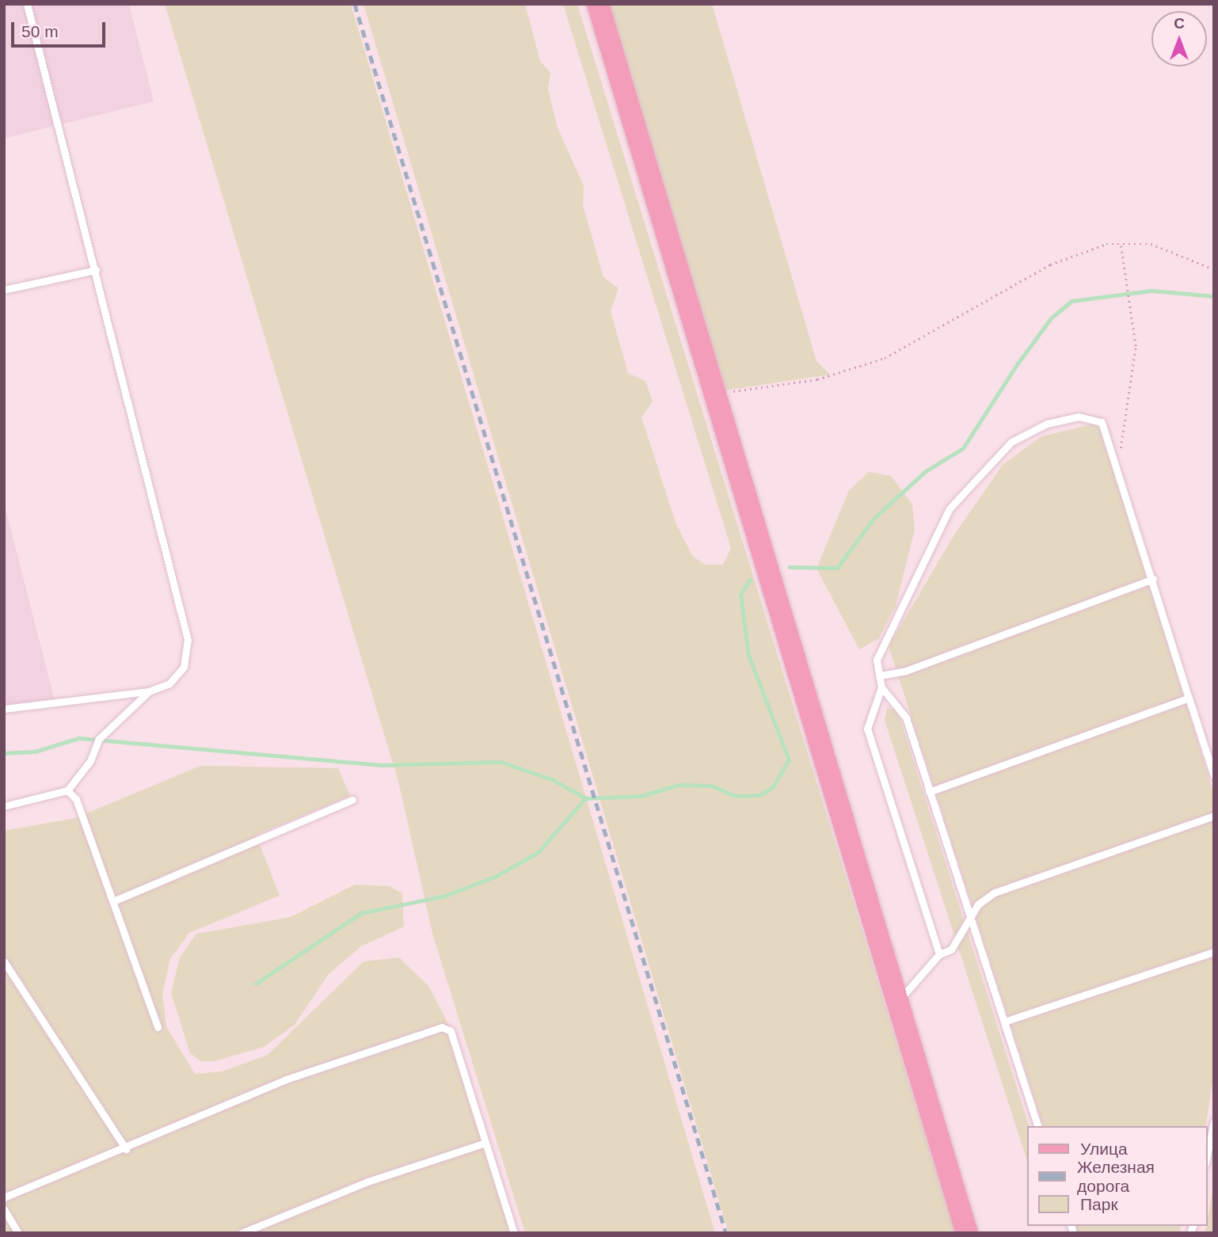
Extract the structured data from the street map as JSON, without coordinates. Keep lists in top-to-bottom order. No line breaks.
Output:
{"legend":["Улица","Железная дорога","Парк"],"scale_bar":"50 m","north":"top"}
